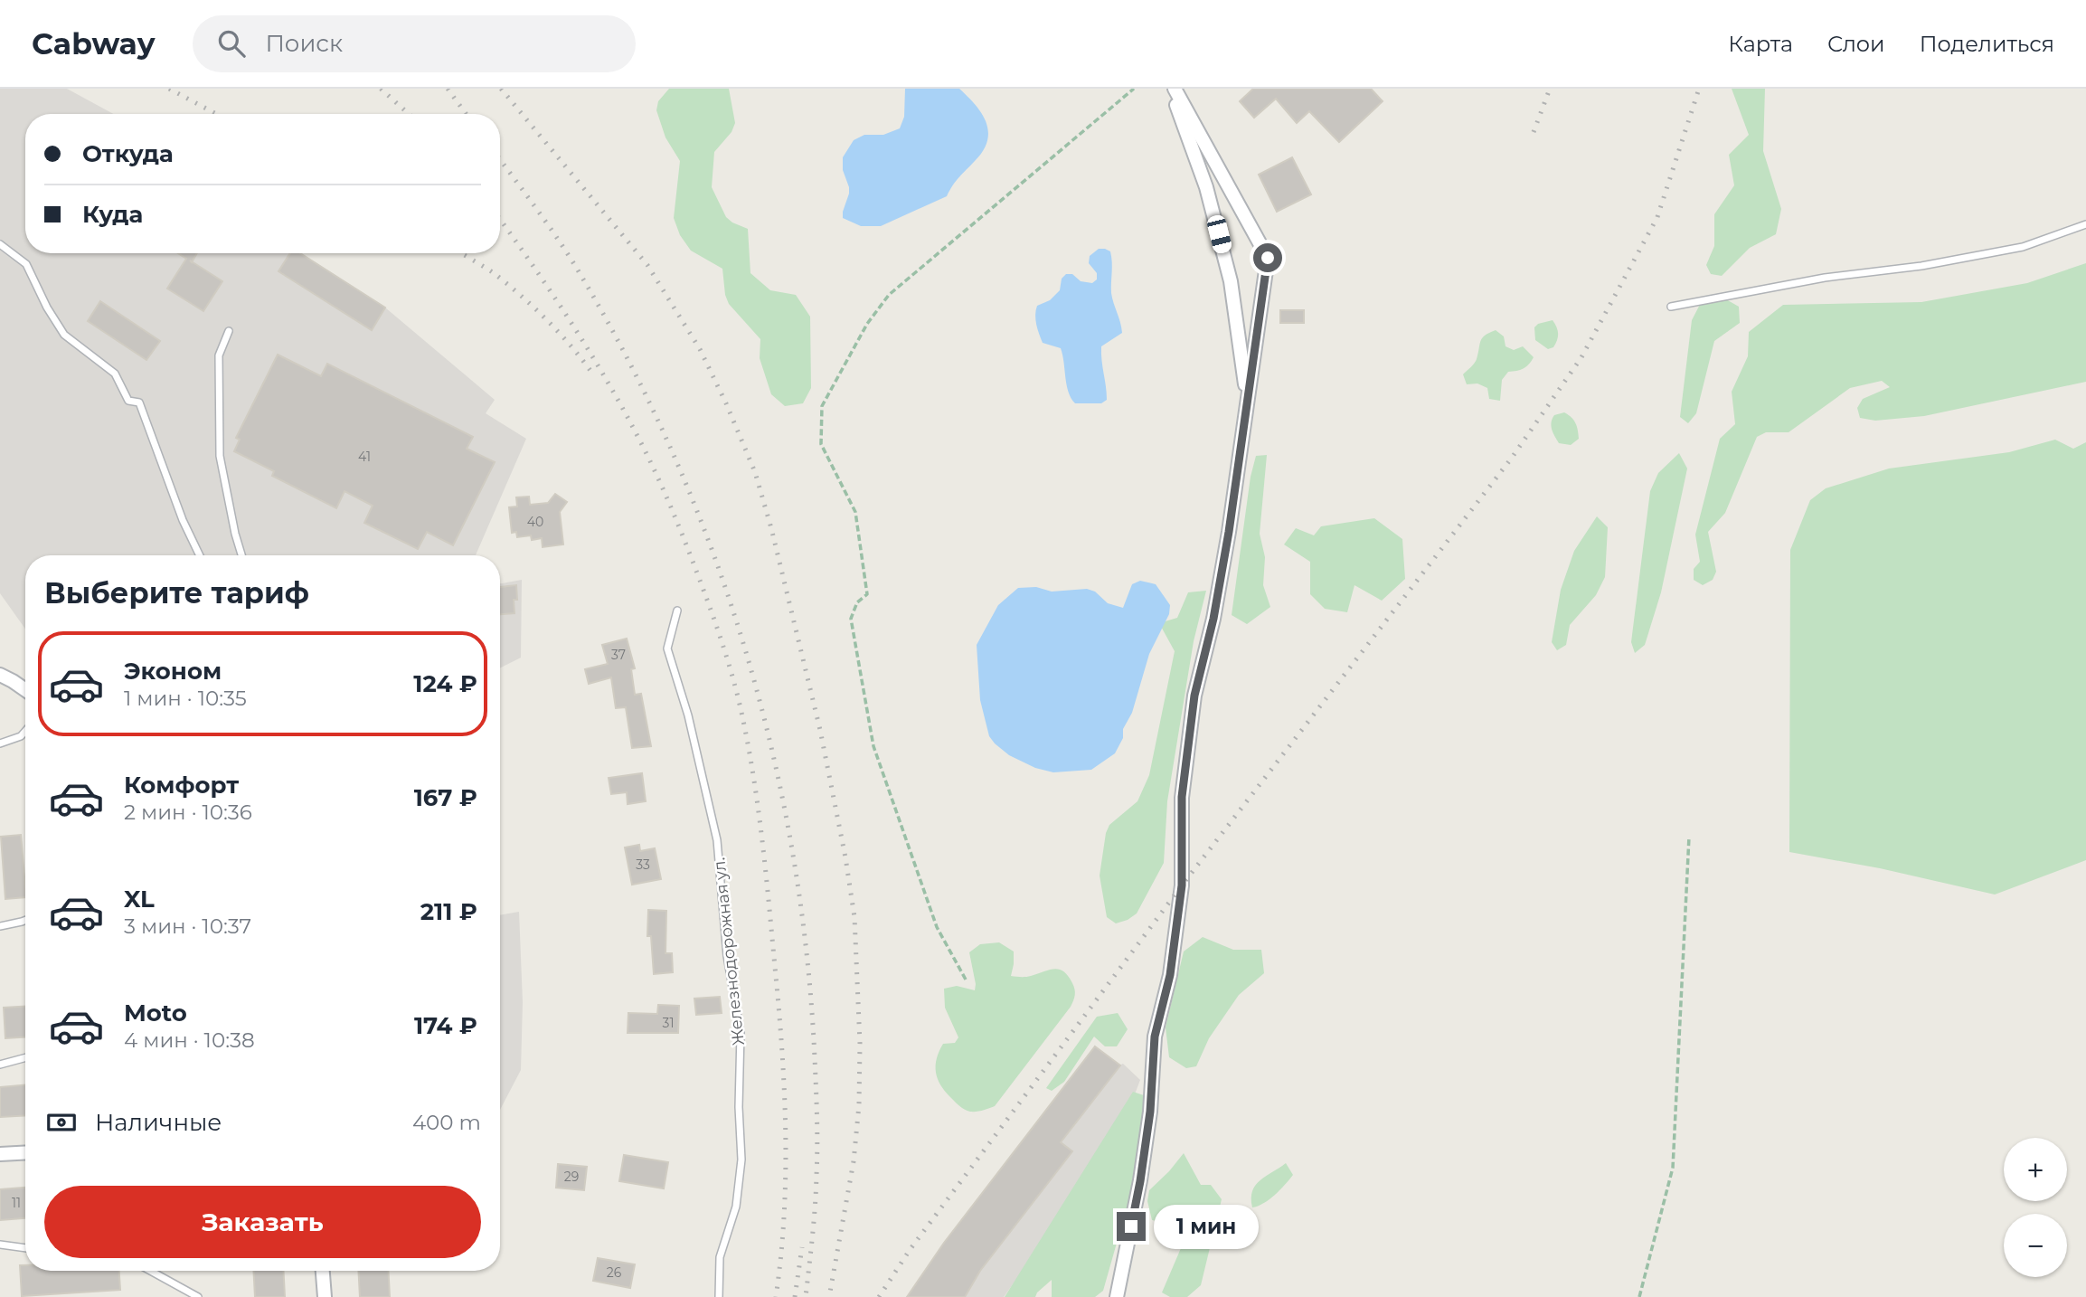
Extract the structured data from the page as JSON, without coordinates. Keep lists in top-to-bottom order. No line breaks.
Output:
{"streets":{"lane":["Железнодорожная ул."]},"house_numbers":["41","40","37","33","31","29","11","26"],"page":{"header":"Cabway","search":"Поиск","nav":["Карта","Слои","Поделиться"],"banner":["Откуда","Куда"],"heading":"Выберите тариф","list":[{"name":"Эконом","note":"1 мин · 10:35","value":"124 ₽"},{"name":"Комфорт","note":"2 мин · 10:36","value":"167 ₽"},{"name":"XL","note":"3 мин · 10:37","value":"211 ₽"},{"name":"Moto","note":"4 мин · 10:38","value":"174 ₽"}],"pay":["Наличные","400 m"],"map_buttons":["+","−"],"buttons":"Заказать","bubble":"1 мин"}}
